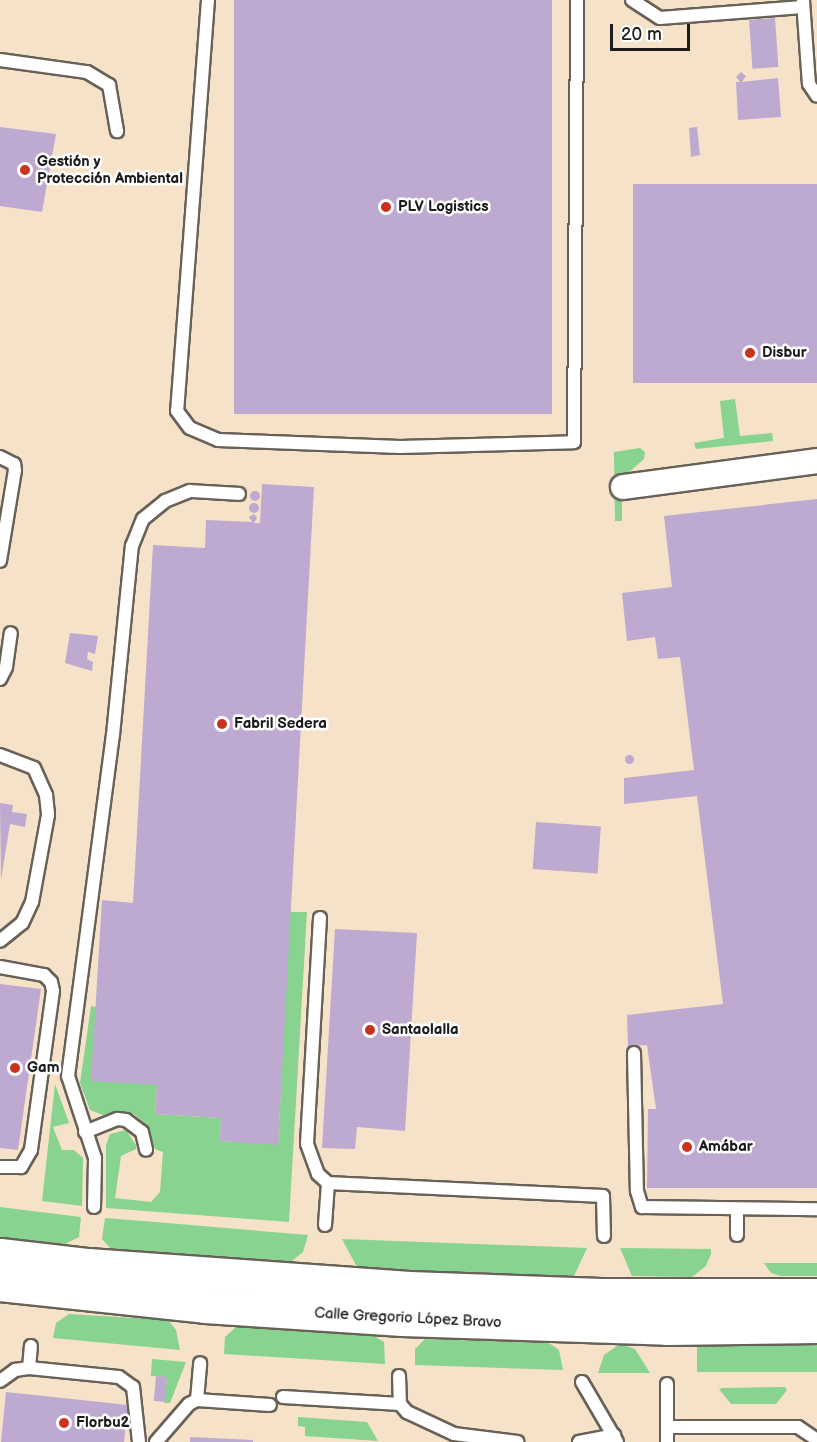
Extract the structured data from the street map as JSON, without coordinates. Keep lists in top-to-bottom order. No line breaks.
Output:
{"streets":{"main road":["Calle Gregorio López Bravo"]},"places":["Gestión y Protección Ambiental","PLV Logistics","Disbur","Fabril Sedera","Santaolalla","Gam","Amábar","Florbu2"],"scale_bar":"20 m"}
